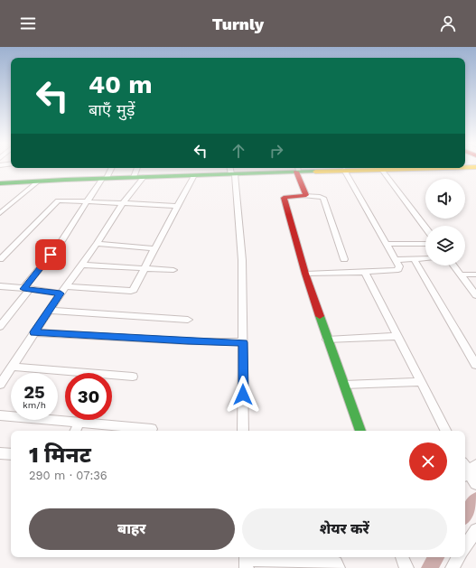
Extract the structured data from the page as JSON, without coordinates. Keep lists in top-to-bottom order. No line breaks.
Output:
{"page":{"header":"Turnly","turn":["40 m","बाएँ मुड़ें"],"speed":"25 km/h","limit":"30","heading":["1 मिनट","290 m · 07:36"],"buttons":["बाहर","शेयर करें"]}}
